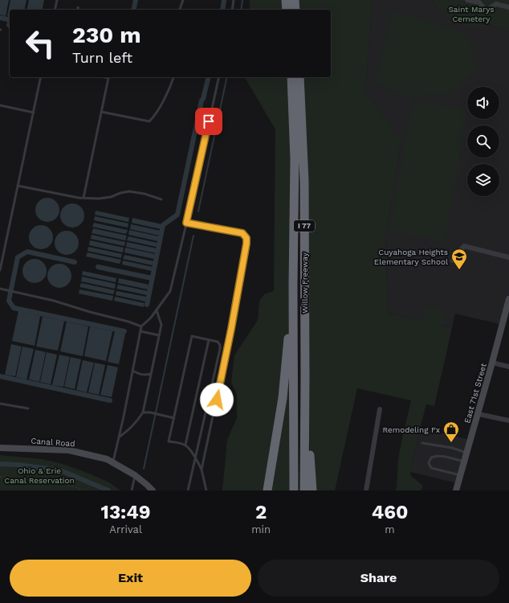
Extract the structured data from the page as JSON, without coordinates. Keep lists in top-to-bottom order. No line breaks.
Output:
{"streets":{"highway":["I 77","Willow Freeway"],"main road":["East 71st Street","Canal Road"]},"parks":["Saint Marys Cemetery","Ohio & Erie Canal Reservation"],"places":{"school or university":["Cuyahoga Heights Elementary School"],"shop":["Remodeling Fx"]},"page":{"turn":["230 m","Turn left"],"eta":["13:49","Arrival","2","min","460","m"],"buttons":["Exit","Share"]}}
